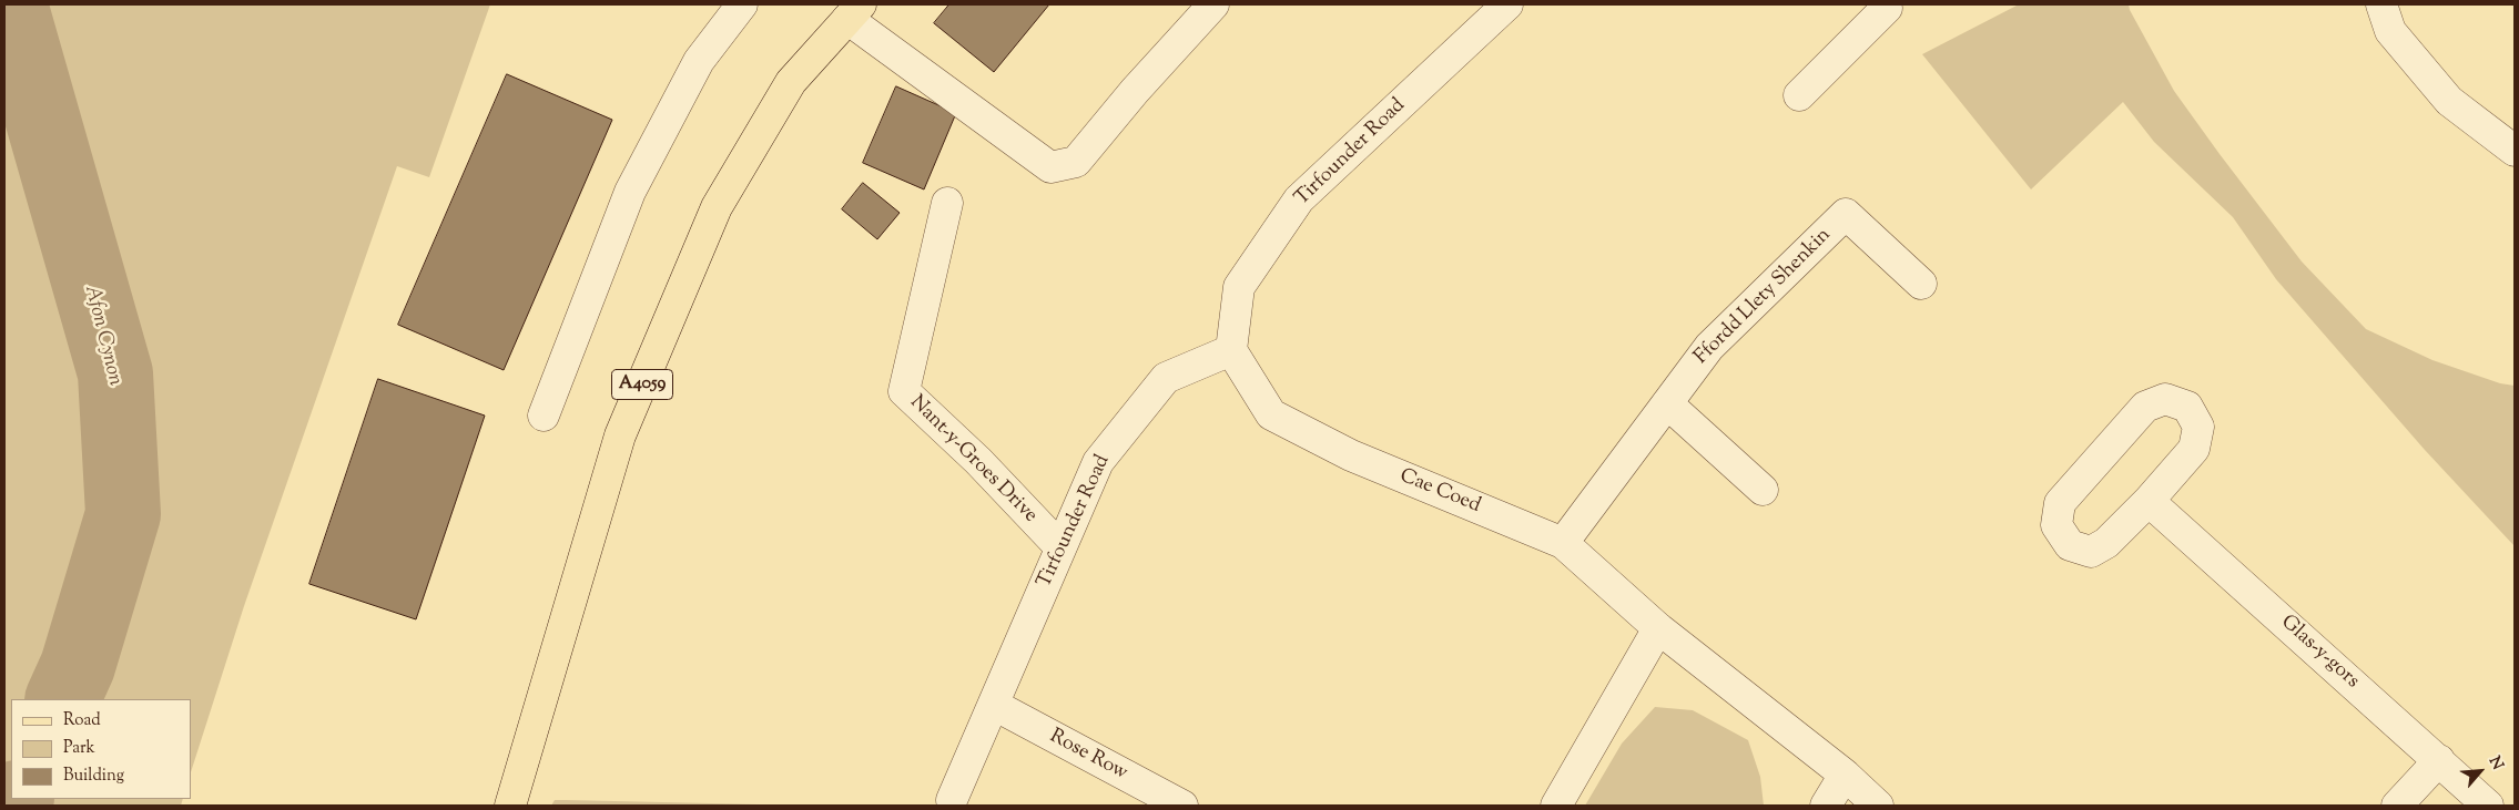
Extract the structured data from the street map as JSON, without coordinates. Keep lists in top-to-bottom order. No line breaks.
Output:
{"streets":{"main road":["A4059"],"street":["Tirfounder Road","Ffordd Llety Shenkin","Nant-y-Groes Drive","Cae Coed","Glas-y-gors","Rose Row"]},"crossings":[["Tirfounder Road","Nant-y-Groes Drive"],["Tirfounder Road","Cae Coed"],["Tirfounder Road","Rose Row"],["Ffordd Llety Shenkin","Cae Coed"]],"water":["Afon Cynon"],"legend":["Road","Park","Building"],"north":"top right"}
